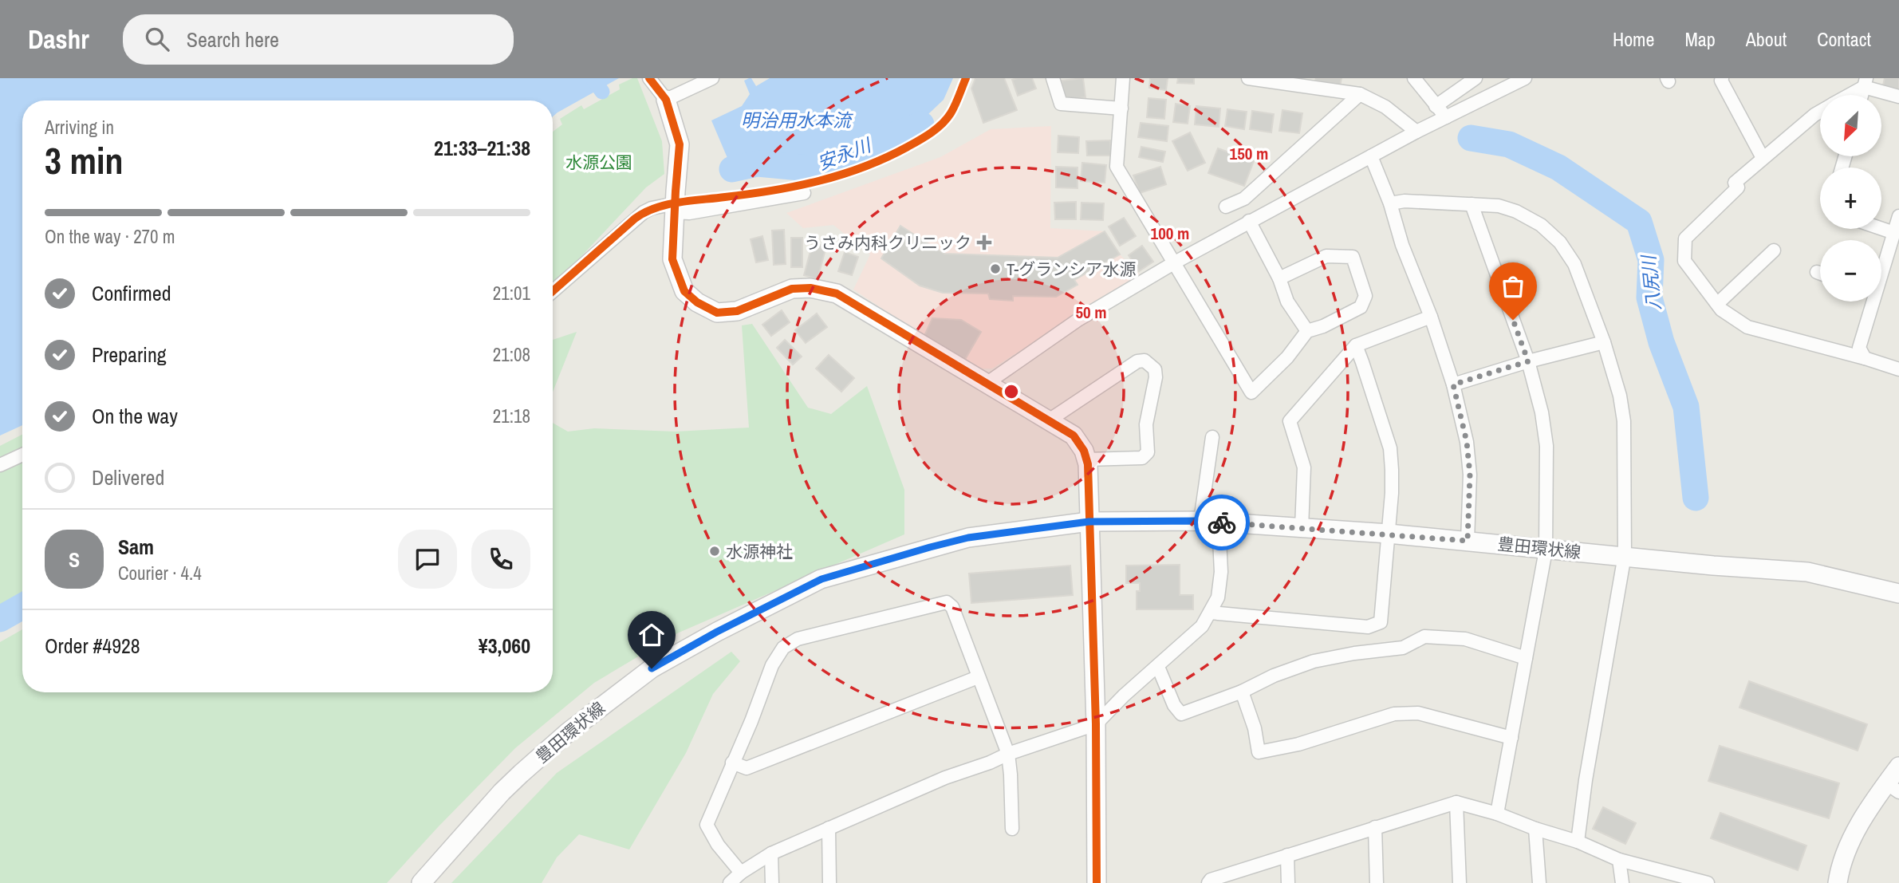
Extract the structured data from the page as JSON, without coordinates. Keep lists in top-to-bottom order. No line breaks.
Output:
{"streets":{"main road":["豊田環状線"]},"water":["明治用水本流","安永川","八尻川"],"parks":["水源公園"],"places":{"health":["うさみ内科クリニック"],"other":["T-グランシア水源","水源神社"]},"north":"bottom left","page":{"header":"Dashr","search":"Search here","nav":["Home","Map","About","Contact"],"map_buttons":["+","−"],"heading":["3 min","Arriving in","21:33–21:38"],"panel":["Sam","Courier · 4.4","Order #4928","¥3,060"],"bar":"On the way · 270 m","list":[["Confirmed","21:01"],["Preparing","21:08"],["On the way","21:18"],"Delivered"],"round":"S"},"rings":["150 m","100 m","50 m"]}
